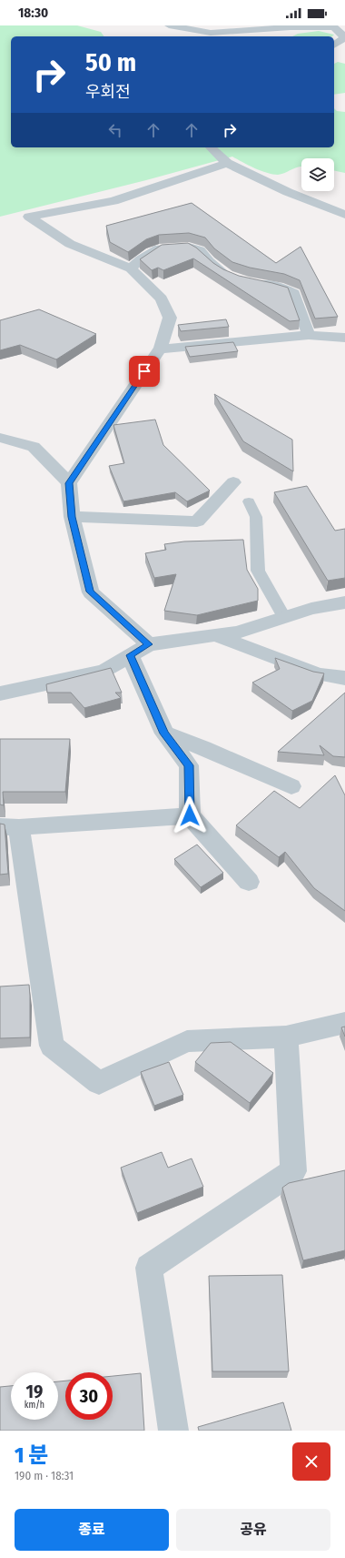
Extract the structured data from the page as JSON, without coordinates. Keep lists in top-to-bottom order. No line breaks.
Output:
{"page":{"status":"18:30","turn":["50 m","우회전"],"speed":"19 km/h","limit":"30","heading":["1 분","190 m · 18:31"],"buttons":["종료","공유"]}}
